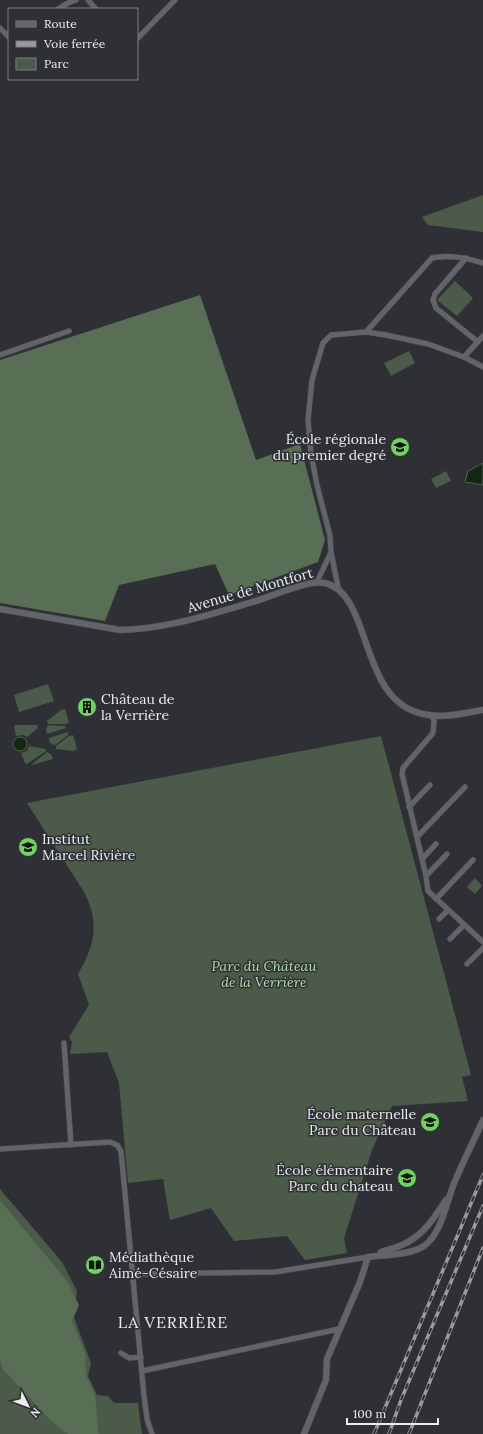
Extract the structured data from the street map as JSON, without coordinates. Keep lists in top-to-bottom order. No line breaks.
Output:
{"streets":{"street":["Avenue de Montfort"]},"districts":["LA VERRIÈRE"],"parks":["Parc du Château de la Verrière"],"places":{"school or university":["École régionale du premier degré","Institut Marcel Rivière","École maternelle Parc du Château","École élémentaire Parc du chateau"],"building":["Château de la Verrière"],"library":["Médiathèque Aimé-Césaire"]},"legend":["Route","Voie ferrée","Parc"],"scale_bar":"100 m","north":"bottom right"}
